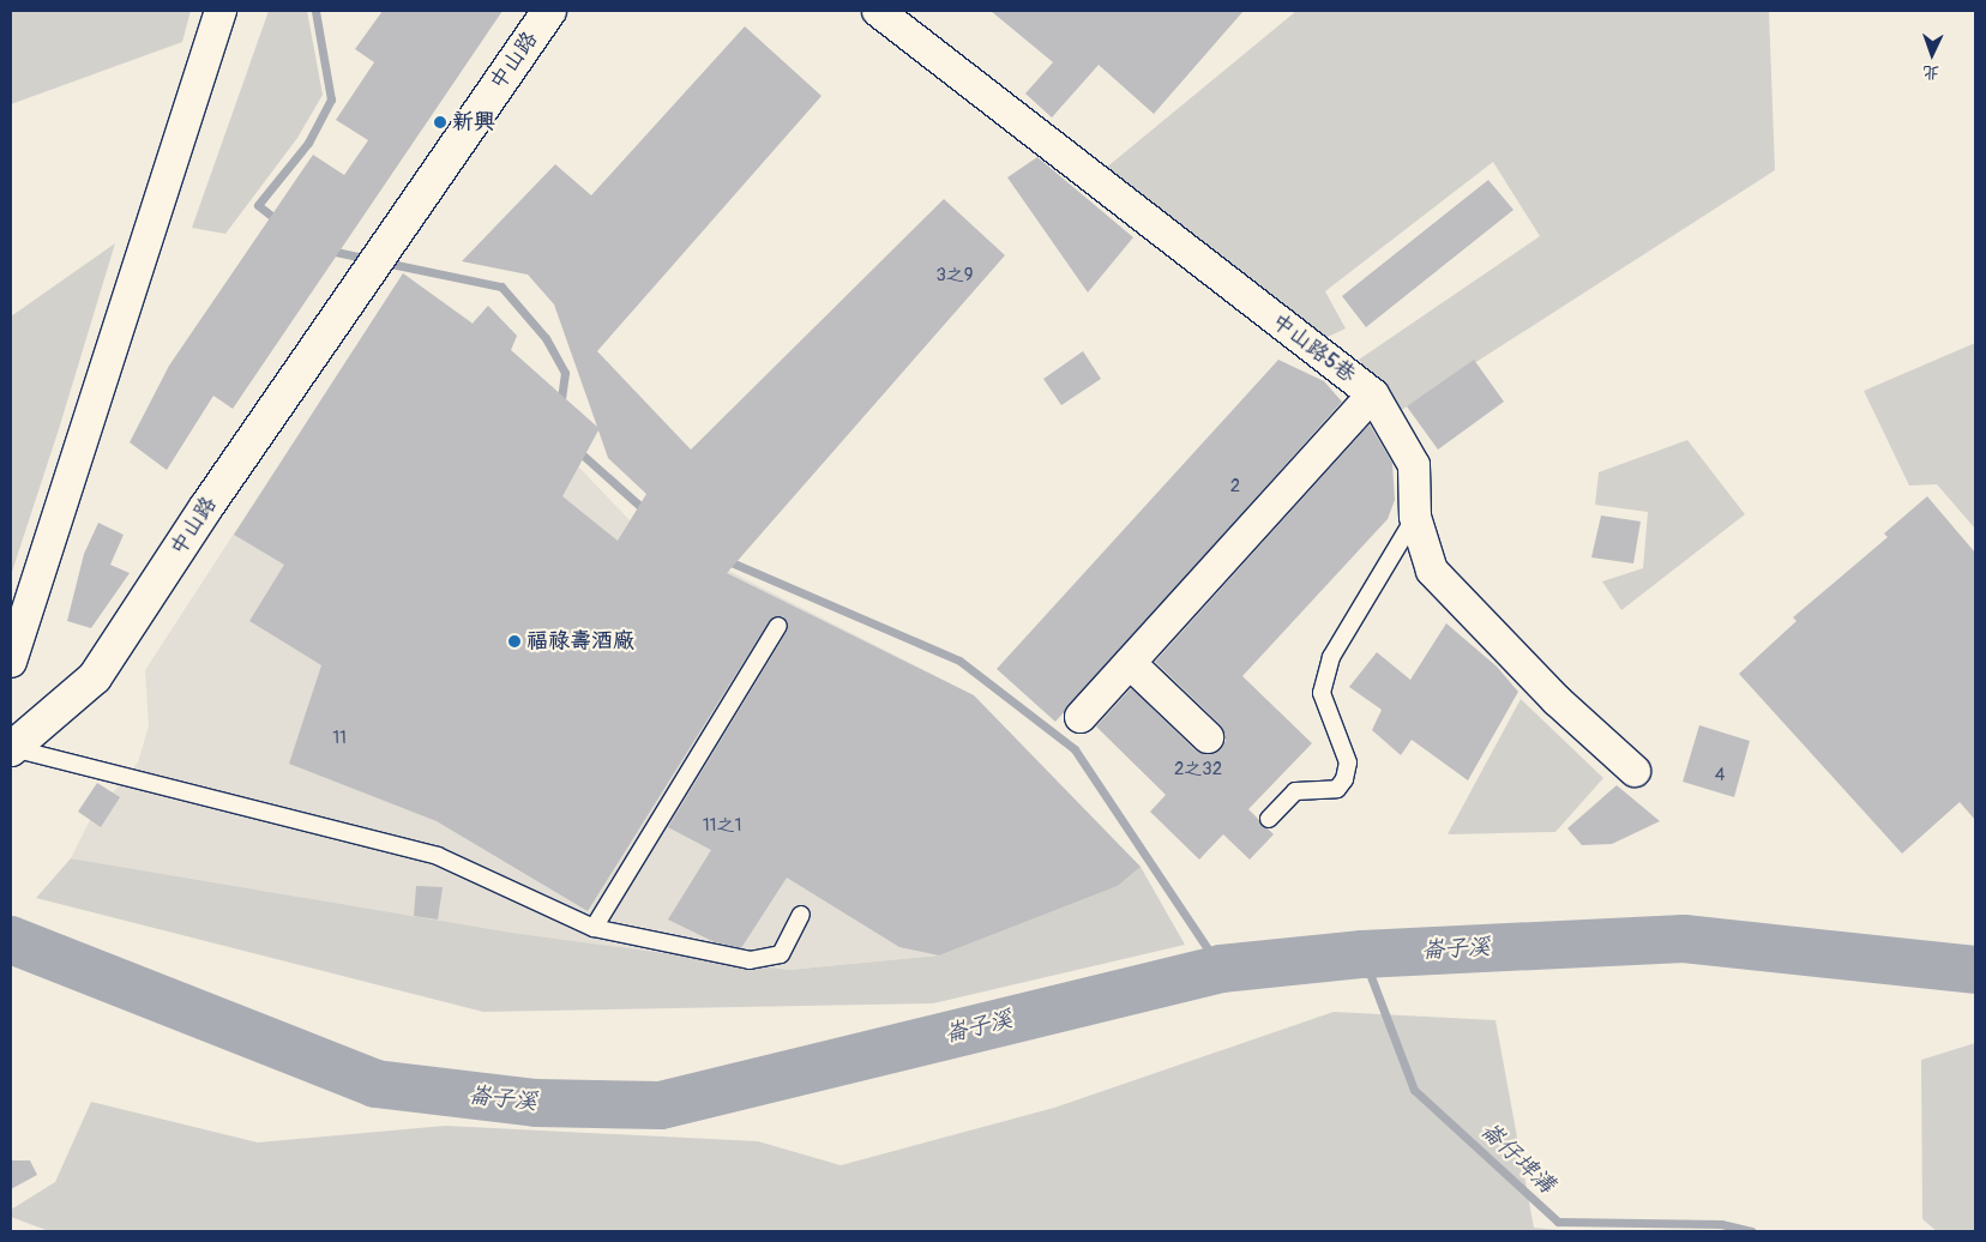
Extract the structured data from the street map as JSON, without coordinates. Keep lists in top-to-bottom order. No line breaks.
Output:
{"streets":{"main road":["中山路"],"street":["中山路5巷"]},"water":["崙子溪","崙仔埤溝"],"places":["新興","福祿壽酒廠"],"house_numbers":["3之9","2","11","2之32","4","11之1"],"north":"bottom"}
